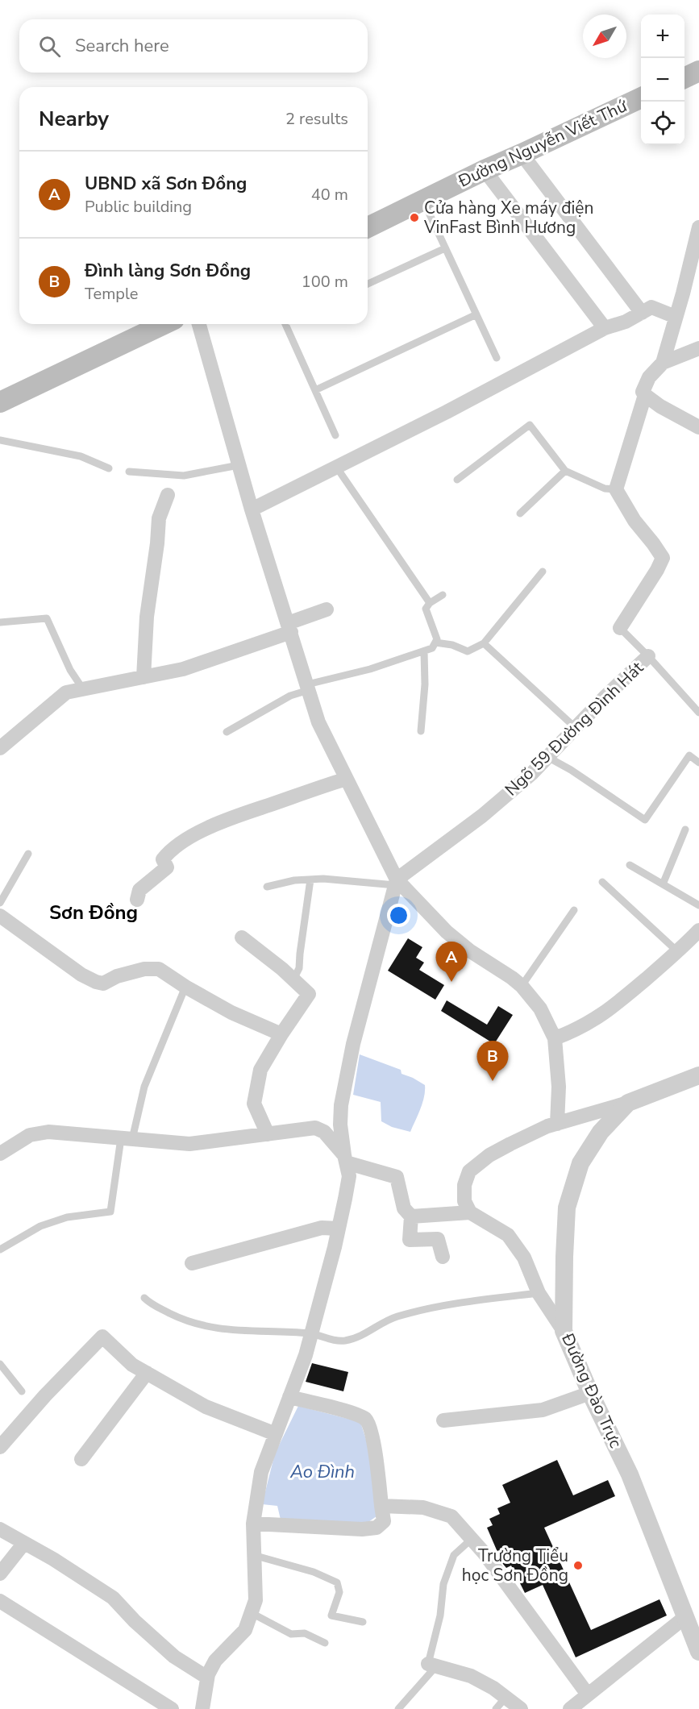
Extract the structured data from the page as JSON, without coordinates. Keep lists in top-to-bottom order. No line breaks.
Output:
{"streets":{"main road":["Đường Nguyễn Viết Thứ"],"street":["Ngõ 59 Đường Đình Hát","Đường Đào Trực"]},"districts":["Sơn Đồng"],"water":["Ao Đình"],"places":["Cửa hàng Xe máy điện VinFast Bình Hương","Trường Tiểu học Sơn Đồng"],"north":"bottom left","page":{"map_buttons":["+","−"],"search":"Search here","heading":["Nearby","2 results"],"list":[{"mark":"A","name":"UBND xã Sơn Đồng","note":"Public building","value":"40 m"},{"mark":"B","name":"Đình làng Sơn Đồng","note":"Temple","value":"100 m"}],"pins":["A","B"]}}
